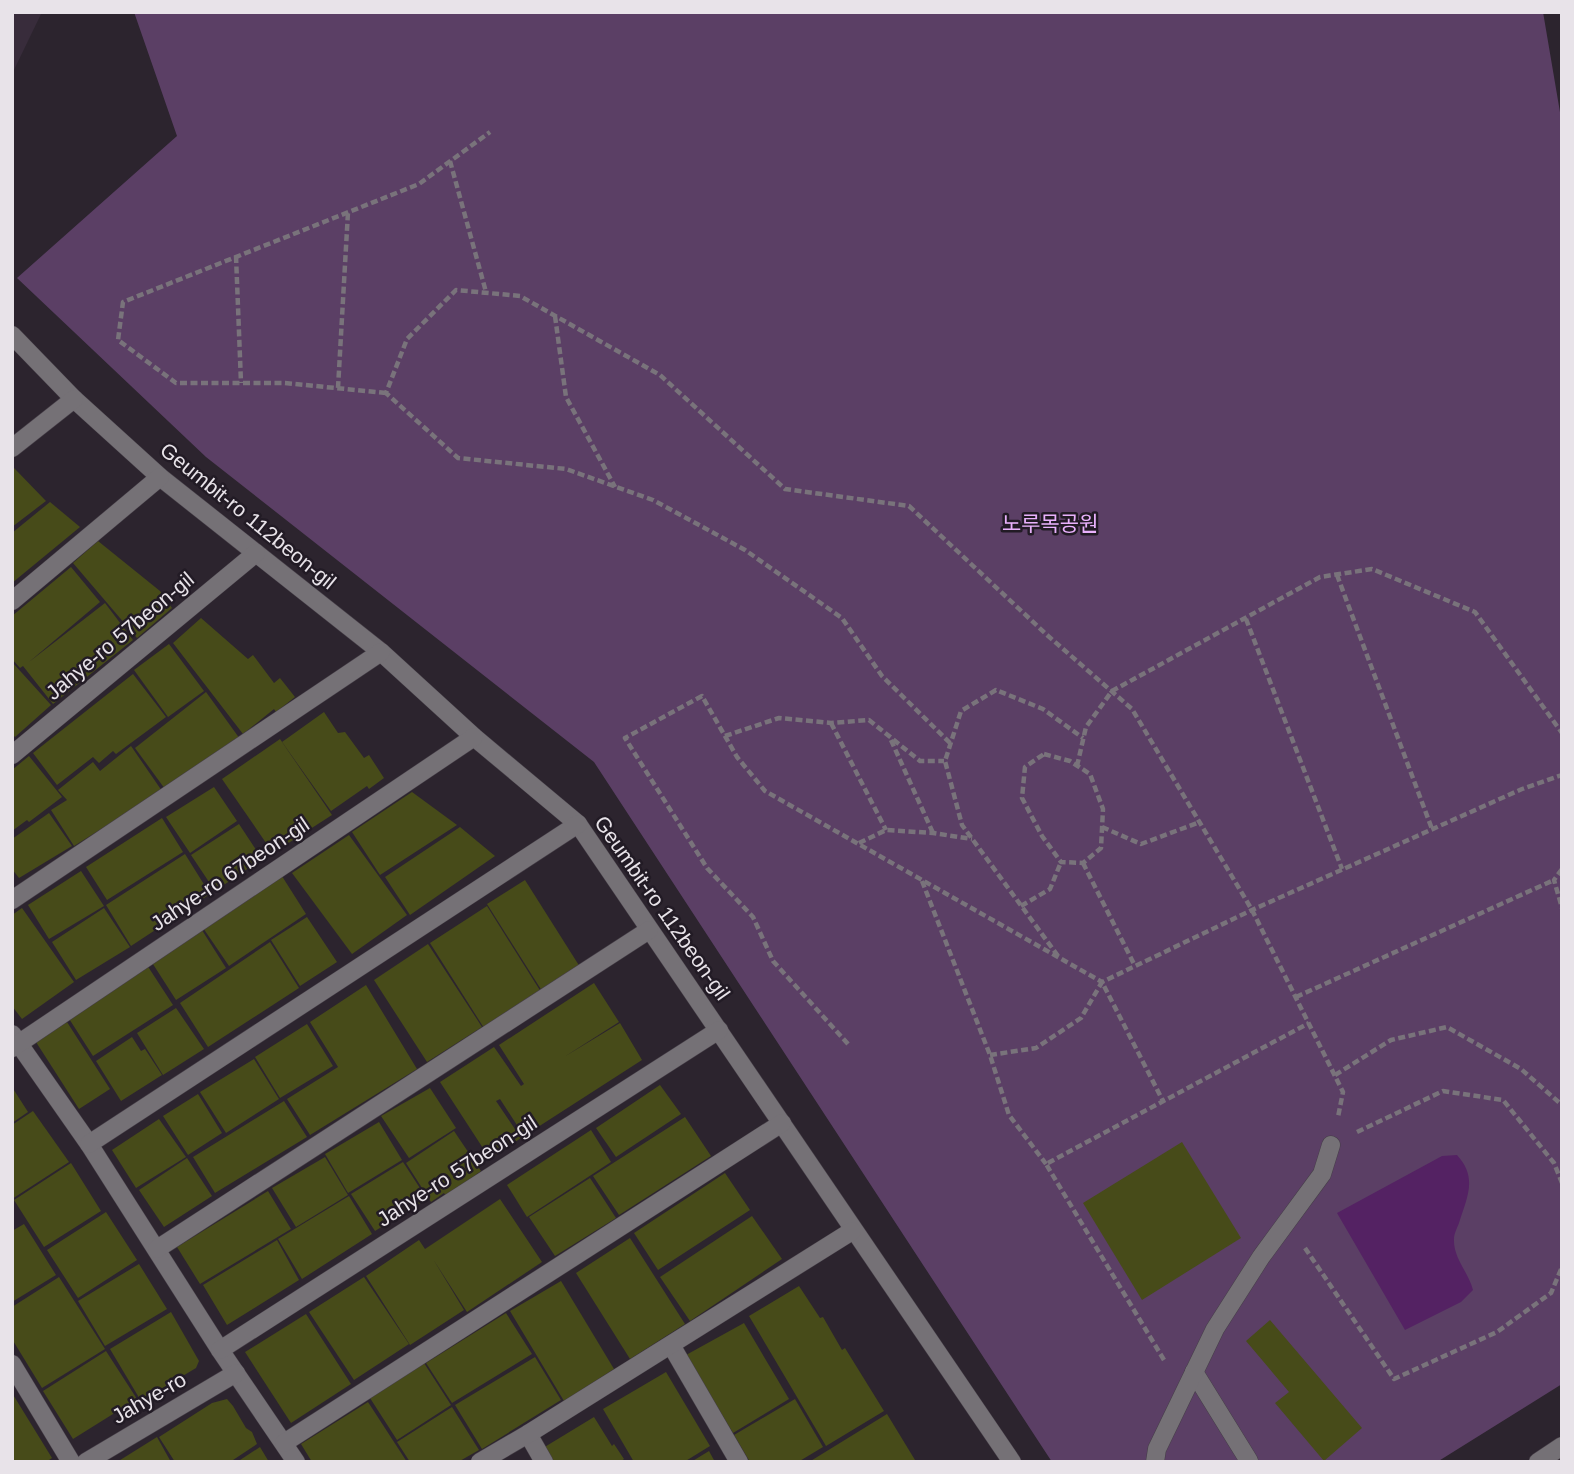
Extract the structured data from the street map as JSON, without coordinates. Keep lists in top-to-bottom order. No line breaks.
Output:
{"streets":{"street":["Geumbit-ro 112beon-gil","Jahye-ro 57beon-gil","Jahye-ro 67beon-gil","Jahye-ro"]},"crossings":[["Geumbit-ro 112beon-gil","Jahye-ro 57beon-gil"],["Geumbit-ro 112beon-gil","Jahye-ro 67beon-gil"]],"parks":["노루목공원"]}
